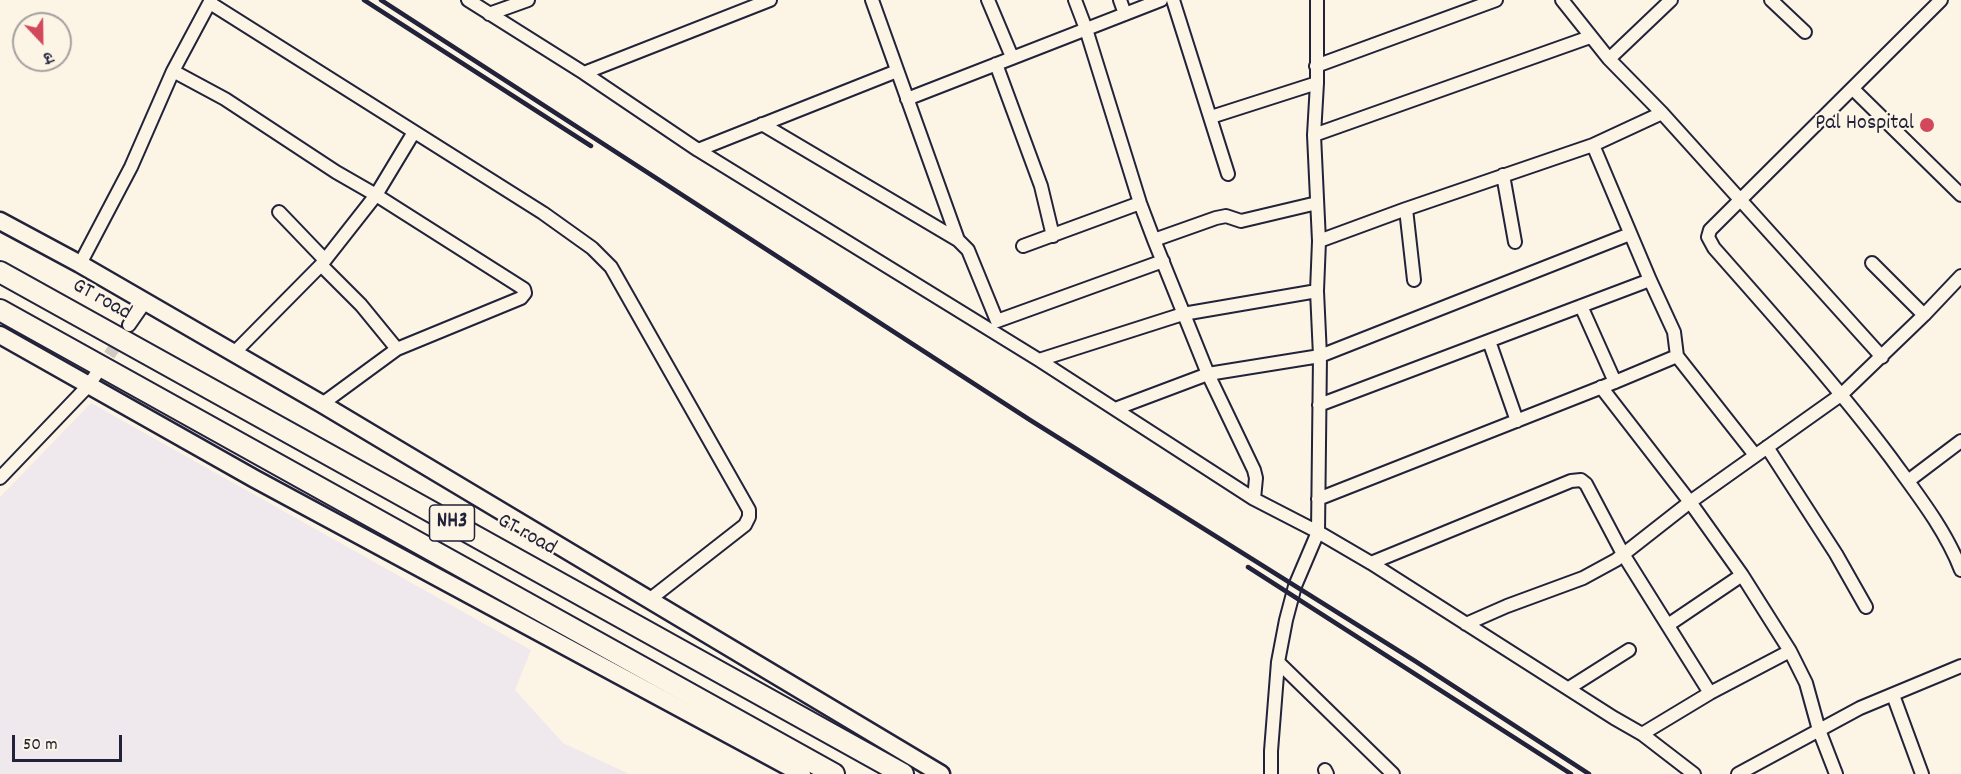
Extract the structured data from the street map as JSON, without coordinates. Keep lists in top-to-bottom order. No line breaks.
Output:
{"streets":{"highway":["GT road","NH3"]},"places":["Pal Hospital"],"scale_bar":"50 m","north":"bottom"}
